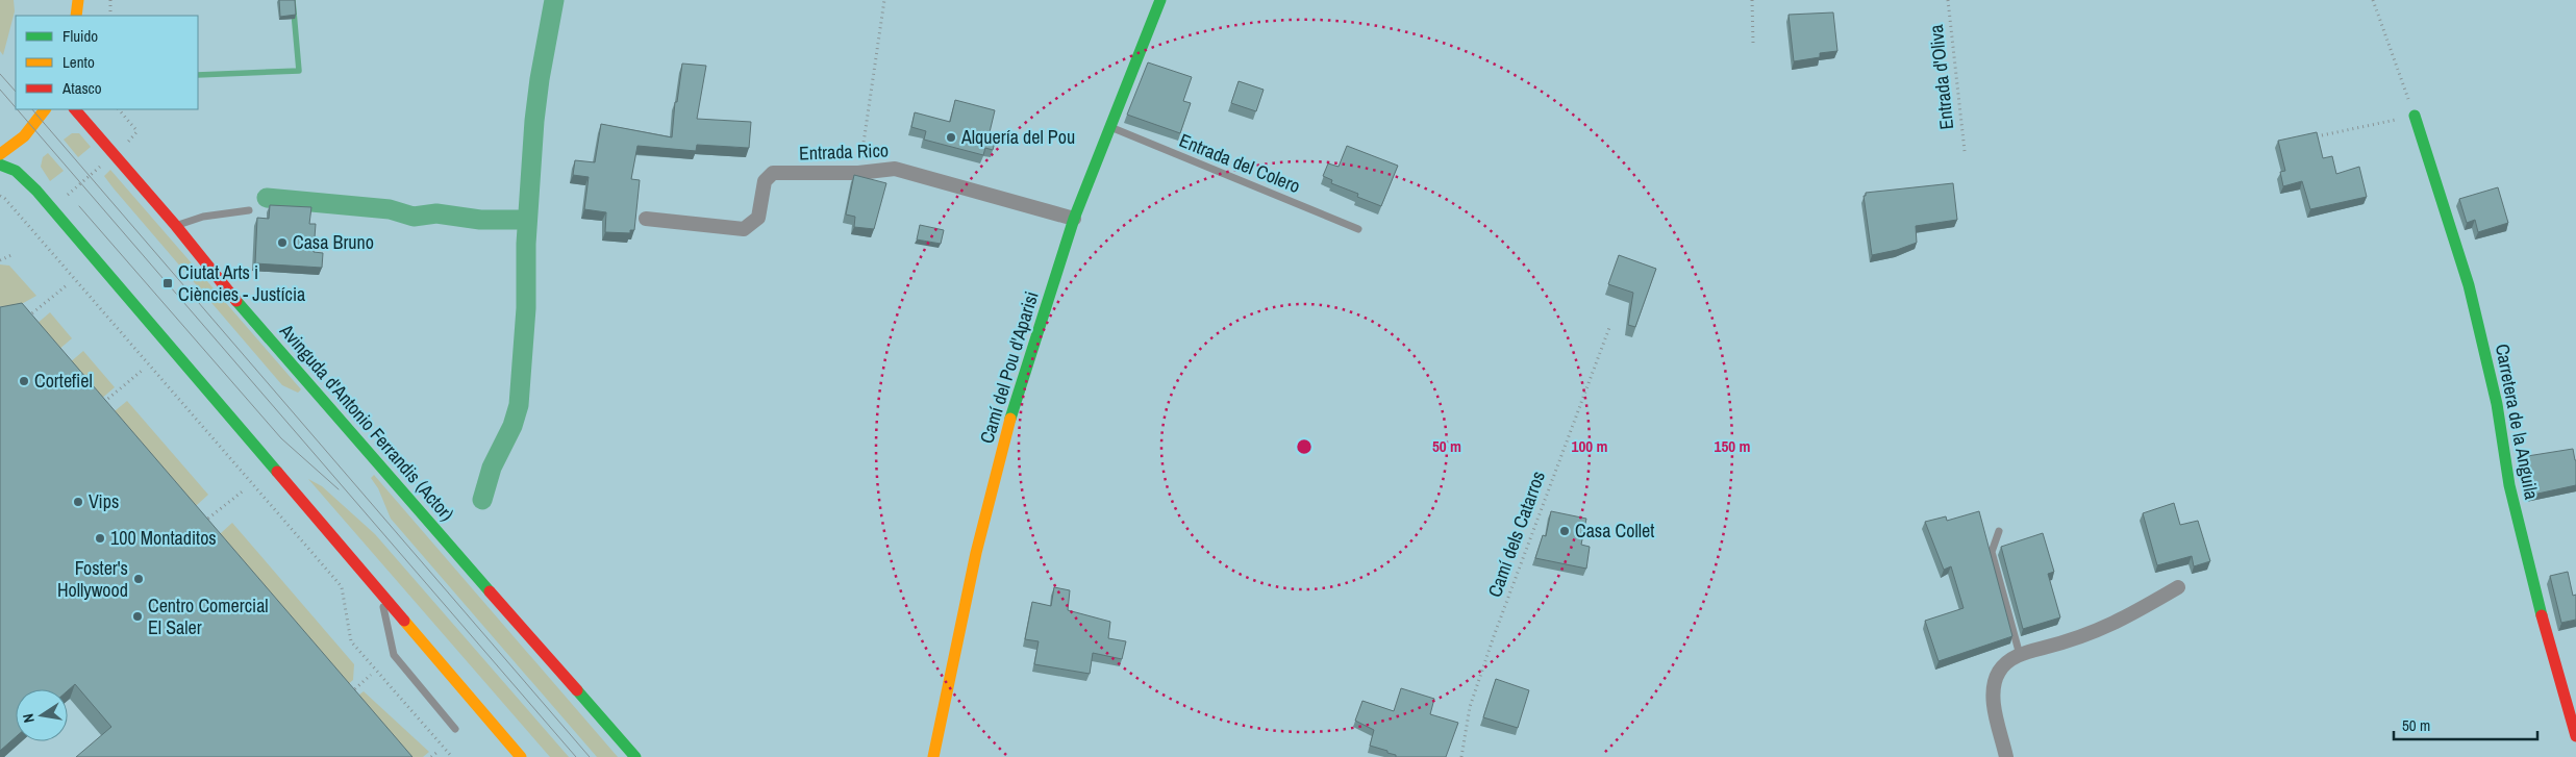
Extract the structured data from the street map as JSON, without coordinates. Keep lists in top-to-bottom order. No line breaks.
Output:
{"streets":{"main road":["Camí del Pou d'Aparisi","Carretera de la Anguila","Avinguda d'Antonio Ferrandis (Actor)"],"street":["Entrada Rico"],"lane":["Entrada del Colero"],"path":["Entrada d'Oliva","Camí dels Catarros"]},"crossings":[["Entrada Rico","Camí del Pou d'Aparisi"],["Entrada del Colero","Camí del Pou d'Aparisi"]],"places":{"other":["Alquería del Pou","Casa Bruno","Cortefiel","Vips","Casa Collet","100 Montaditos","Foster's Hollywood","Centro Comercial El Saler"],"transit":["Ciutat Arts i Ciències - Justícia"]},"legend":["Fluido","Lento","Atasco"],"scale_bar":"50 m","north":"left","rings":["50 m","100 m","150 m"]}
